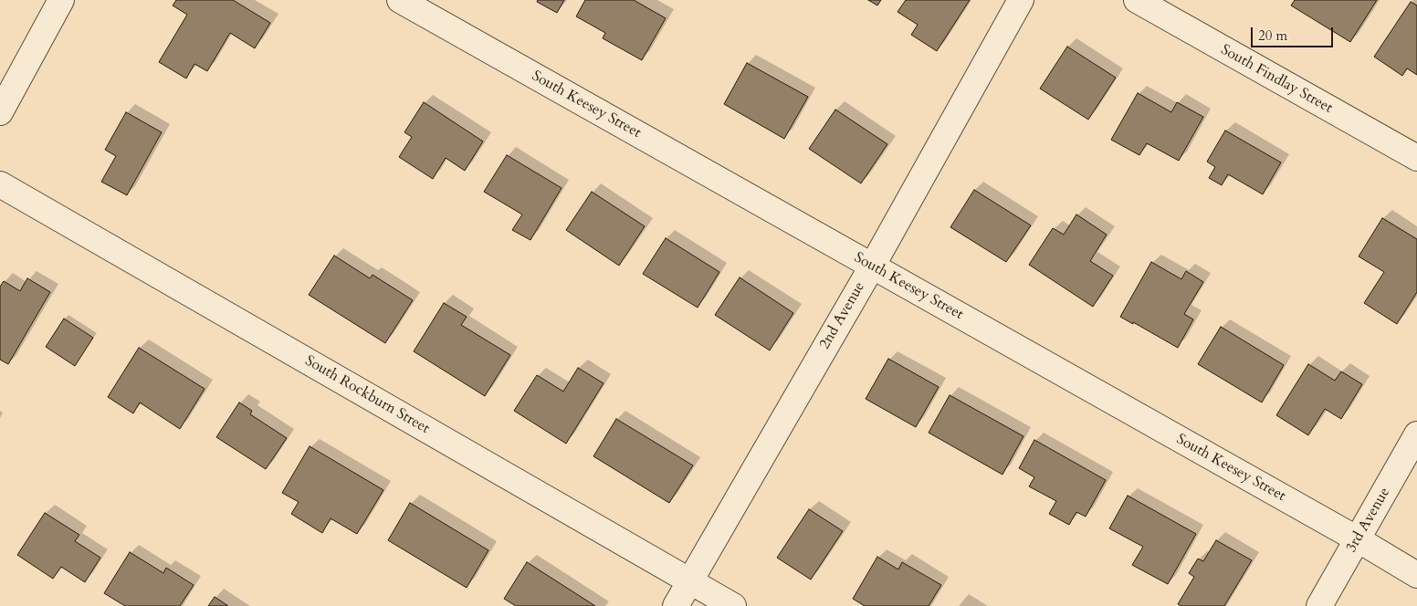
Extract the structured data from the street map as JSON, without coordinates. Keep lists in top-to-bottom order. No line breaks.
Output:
{"streets":{"street":["South Findlay Street","South Keesey Street","2nd Avenue","South Rockburn Street","3rd Avenue"]},"crossings":[["South Keesey Street","2nd Avenue"],["South Keesey Street","3rd Avenue"],["2nd Avenue","South Rockburn Street"]],"scale_bar":"20 m"}
